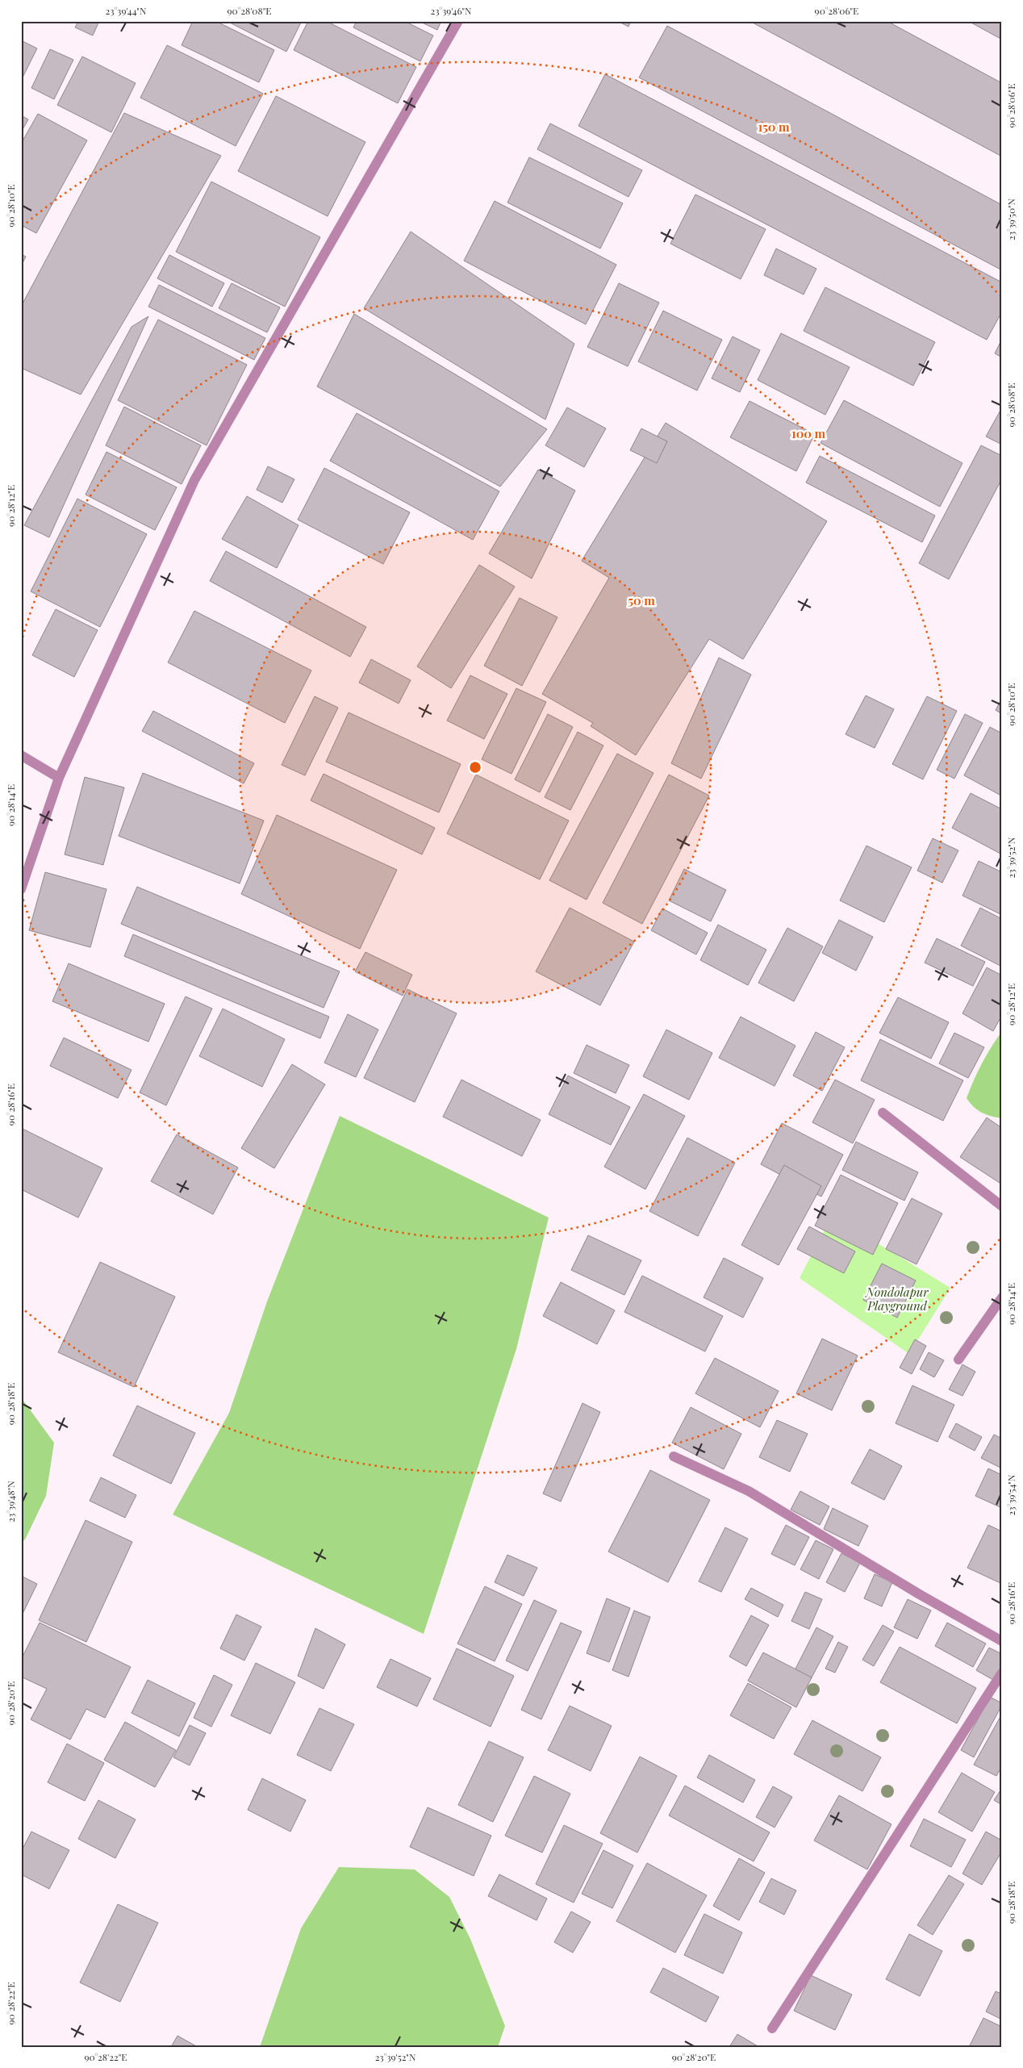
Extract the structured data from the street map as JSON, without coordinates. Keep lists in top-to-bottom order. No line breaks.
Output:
{"parks":["Nondolapur Playground"],"coordinates":["23°39'44\"N","90°28'08\"E","23°39'46\"N","90°28'06\"E","90°28'10\"E","23°39'50\"N","90°28'12\"E","90°28'14\"E","23°39'52\"N","90°28'16\"E","90°28'18\"E","23°39'54\"N","23°39'48\"N","90°28'20\"E","90°28'22\"E"],"rings":["150 m","100 m","50 m"]}
